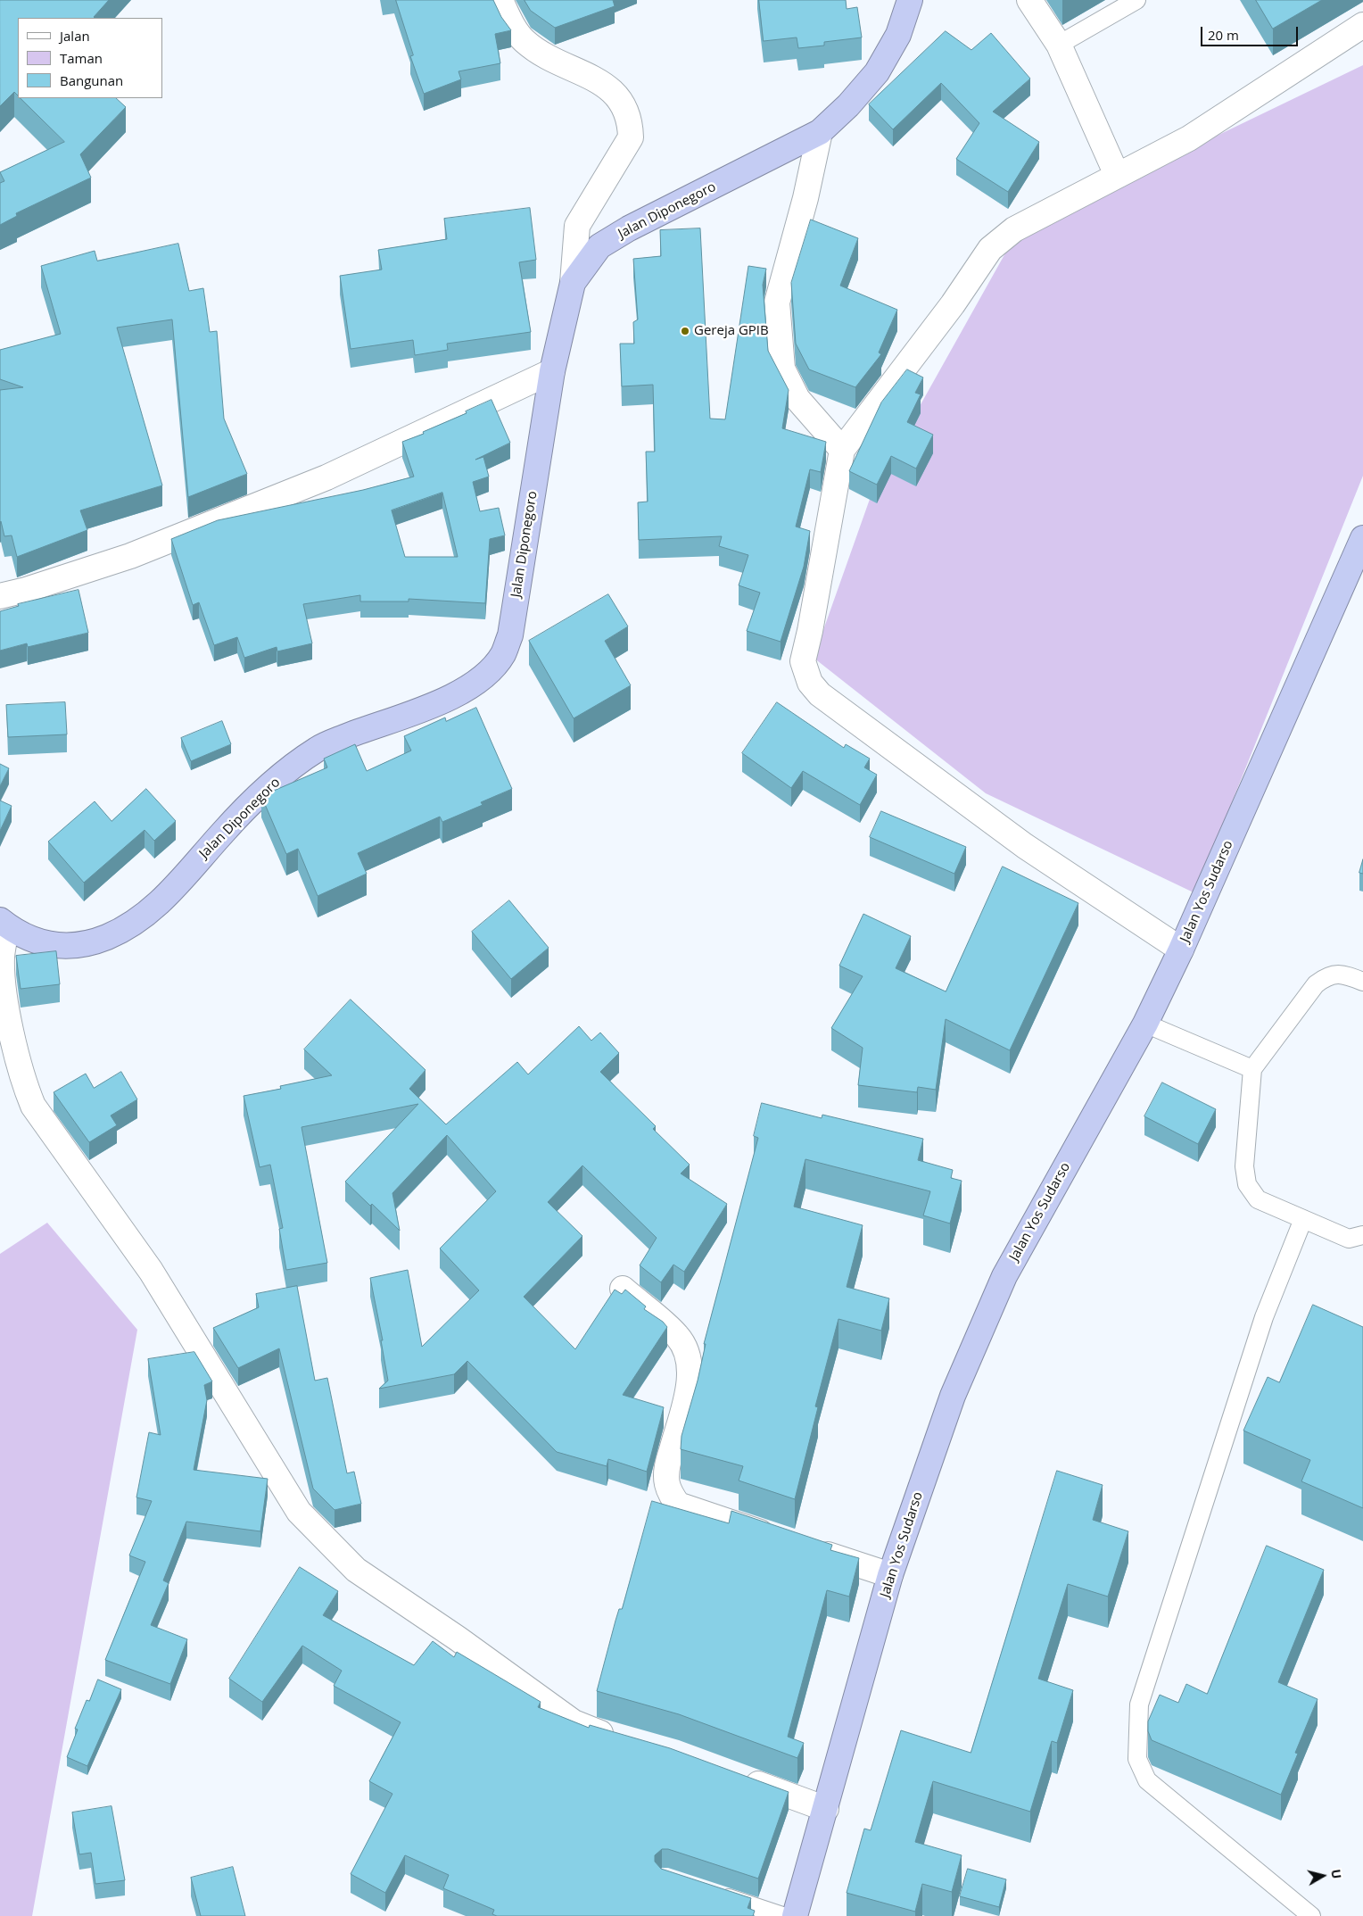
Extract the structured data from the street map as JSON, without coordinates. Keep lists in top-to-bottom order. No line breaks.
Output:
{"streets":{"highway":["Jalan Diponegoro","Jalan Yos Sudarso"]},"places":["Gereja GPIB"],"legend":["Jalan","Taman","Bangunan"],"scale_bar":"20 m","north":"right"}
